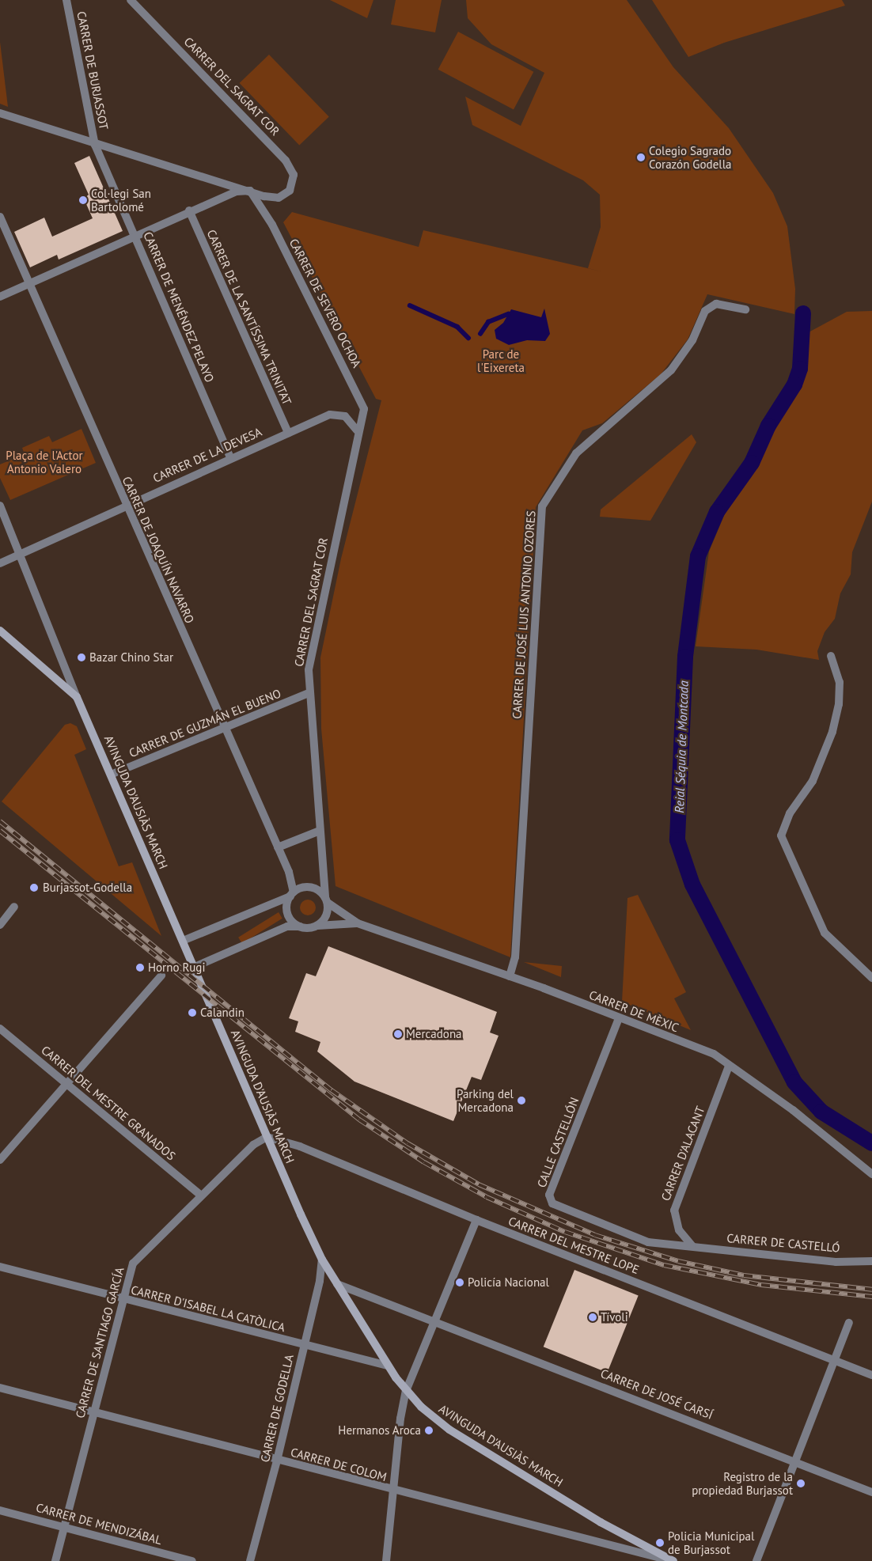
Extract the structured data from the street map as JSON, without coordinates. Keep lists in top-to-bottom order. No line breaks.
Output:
{"streets":{"street":["CARRER DE BURJASSOT","CARRER DEL SAGRAT COR","CARRER DE SEVERO OCHOA","CARRER DE MENÉNDEZ PELAYO","CARRER DE LA SANTÍSSIMA TRINITAT","CARRER DE LA DEVESA","CARRER DE JOAQUÍN NAVARRO","CARRER DE JOSÉ LUIS ANTONIO OZORES","CARRER DE GUZMÁN EL BUENO","AVINGUDA D'AUSIÀS MARCH","CARRER DE MÈXIC","CARRER DEL MESTRE GRANADOS","CALLE CASTELLÓN","CARRER D'ALACANT","CARRER DE CASTELLÓ","CARRER DEL MESTRE LOPE","CARRER D'ISABEL LA CATÒLICA","CARRER DE SANTIAGO GARCÍA","CARRER DE JOSÉ CARSÍ","CARRER DE GODELLA","CARRER DE COLOM","CARRER DE MENDIZÁBAL"]},"crossings":[["CARRER DE BURJASSOT","CARRER DE MENÉNDEZ PELAYO"],["CARRER DEL SAGRAT COR","CARRER DE SEVERO OCHOA"],["CARRER DEL SAGRAT COR","CARRER DE LA DEVESA"],["CARRER DEL SAGRAT COR","CARRER DE JOAQUÍN NAVARRO"],["CARRER DEL SAGRAT COR","CARRER DE GUZMÁN EL BUENO"],["CARRER DEL SAGRAT COR","CARRER DE MÈXIC"],["CARRER DE SEVERO OCHOA","CARRER DE LA DEVESA"],["CARRER DE MENÉNDEZ PELAYO","CARRER DE LA DEVESA"],["CARRER DE LA SANTÍSSIMA TRINITAT","CARRER DE LA DEVESA"],["CARRER DE LA DEVESA","CARRER DE JOAQUÍN NAVARRO"],["CARRER DE LA DEVESA","AVINGUDA D'AUSIÀS MARCH"],["CARRER DE JOAQUÍN NAVARRO","CARRER DE GUZMÁN EL BUENO"],["CARRER DE JOAQUÍN NAVARRO","CARRER DE MÈXIC"],["CARRER DE JOSÉ LUIS ANTONIO OZORES","CARRER DE MÈXIC"],["CARRER DE GUZMÁN EL BUENO","AVINGUDA D'AUSIÀS MARCH"],["AVINGUDA D'AUSIÀS MARCH","CARRER DEL MESTRE LOPE"],["AVINGUDA D'AUSIÀS MARCH","CARRER D'ISABEL LA CATÒLICA"],["AVINGUDA D'AUSIÀS MARCH","CARRER DE SANTIAGO GARCÍA"],["AVINGUDA D'AUSIÀS MARCH","CARRER DE JOSÉ CARSÍ"],["AVINGUDA D'AUSIÀS MARCH","CARRER DE GODELLA"],["AVINGUDA D'AUSIÀS MARCH","CARRER DE COLOM"],["CARRER DE MÈXIC","CALLE CASTELLÓN"],["CARRER DE MÈXIC","CARRER D'ALACANT"],["CARRER DEL MESTRE GRANADOS","CARRER DE SANTIAGO GARCÍA"],["CALLE CASTELLÓN","CARRER D'ALACANT"],["CALLE CASTELLÓN","CARRER DE CASTELLÓ"],["CARRER D'ALACANT","CARRER DE CASTELLÓ"],["CARRER DEL MESTRE LOPE","CARRER DE SANTIAGO GARCÍA"],["CARRER D'ISABEL LA CATÒLICA","CARRER DE SANTIAGO GARCÍA"],["CARRER D'ISABEL LA CATÒLICA","CARRER DE GODELLA"],["CARRER DE SANTIAGO GARCÍA","CARRER DE COLOM"],["CARRER DE SANTIAGO GARCÍA","CARRER DE MENDIZÁBAL"],["CARRER DE GODELLA","CARRER DE COLOM"]],"water":["Reial Séquia de Montcada"],"parks":["Parc de l'Eixereta","Plaça de l'Actor Antonio Valero"],"places":["Colegio Sagrado Corazón Godella","Col·legi San Bartolomé","Bazar Chino Star","Burjassot-Godella","Horno Rugi","Calandin","Mercadona","Parking del Mercadona","Policía Nacional","Tívoli","Hermanos Aroca","Registro de la propiedad Burjassot","Policia Municipal de Burjassot"]}
